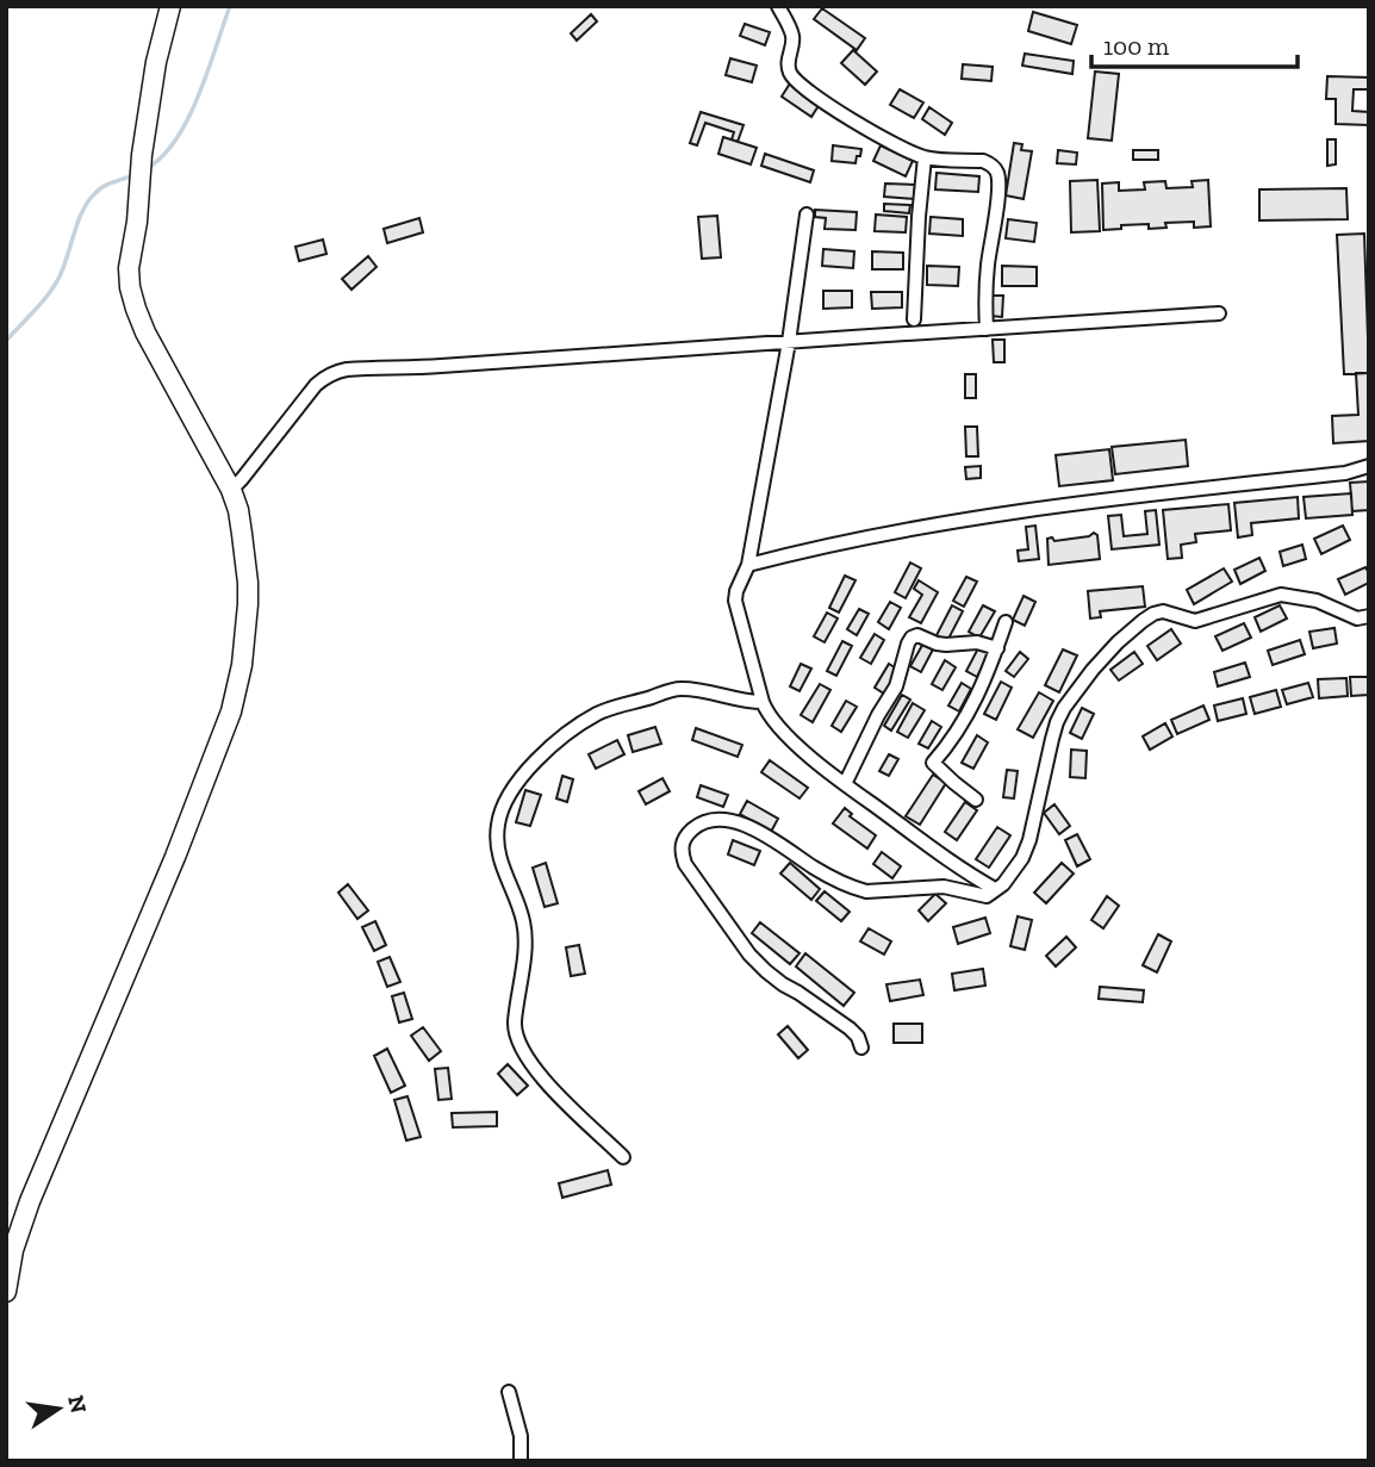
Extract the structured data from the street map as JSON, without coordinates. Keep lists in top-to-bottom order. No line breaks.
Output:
{"scale_bar":"100 m","north":"right"}
